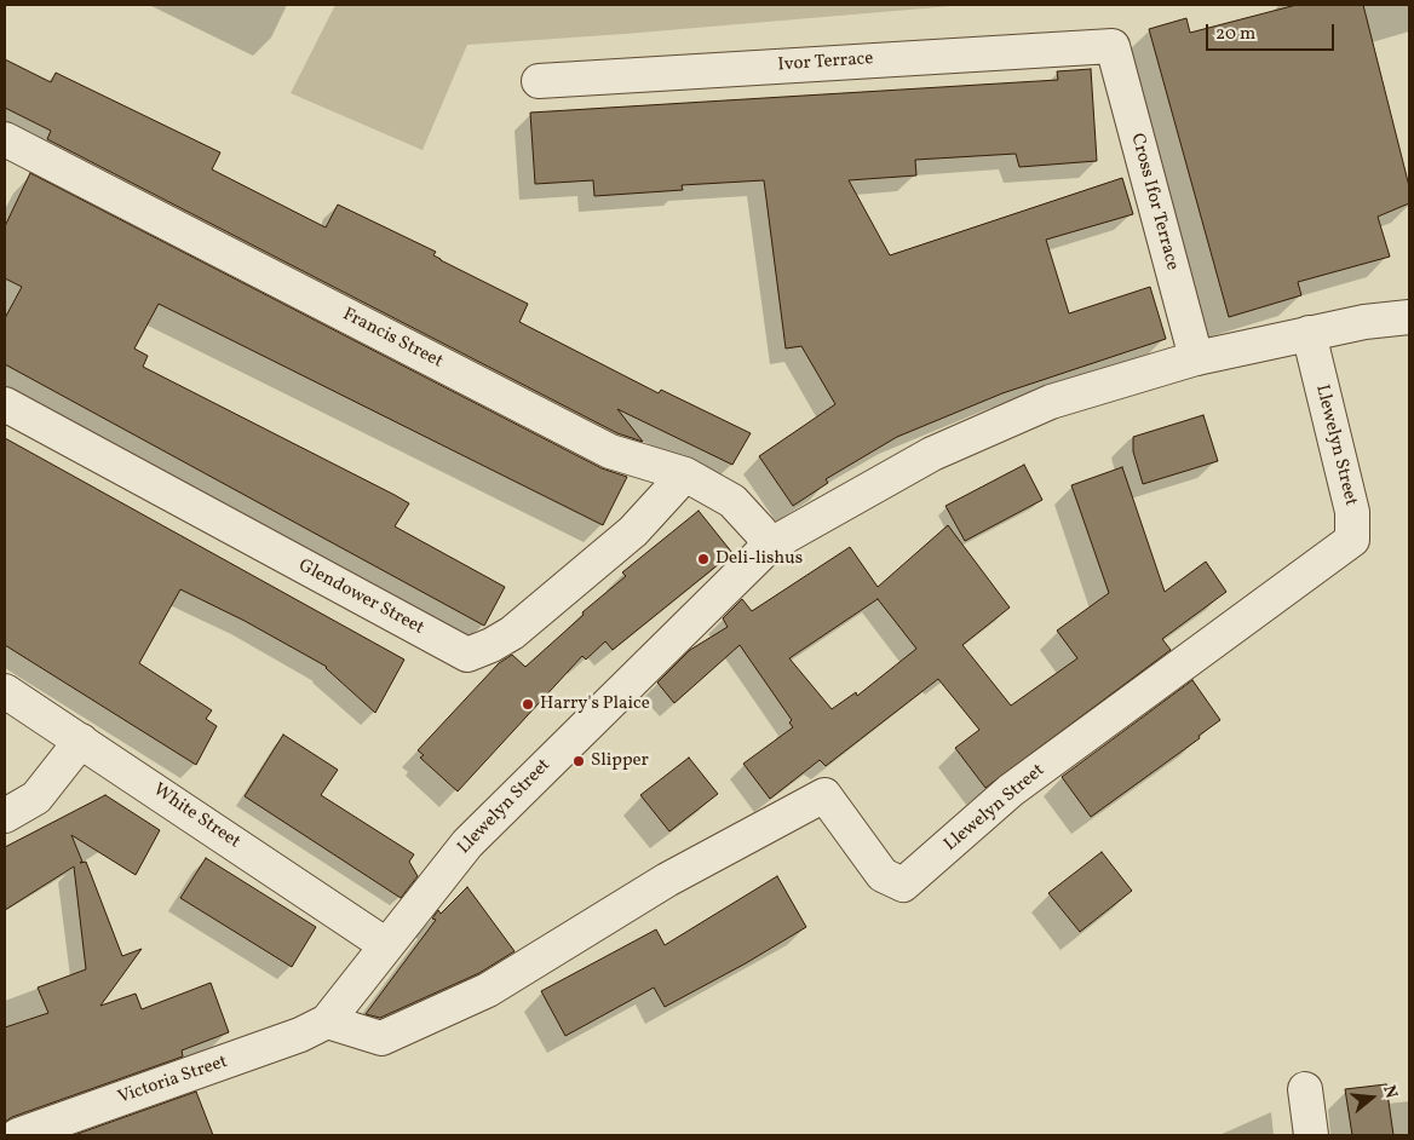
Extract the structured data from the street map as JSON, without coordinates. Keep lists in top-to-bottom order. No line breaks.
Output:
{"streets":{"street":["Ivor Terrace","Cross Ifor Terrace","Francis Street","Llewelyn Street","Glendower Street","White Street","Victoria Street"]},"crossings":[["Ivor Terrace","Cross Ifor Terrace"],["Cross Ifor Terrace","Llewelyn Street"],["Francis Street","Llewelyn Street"],["Francis Street","Glendower Street"],["Llewelyn Street","White Street"],["Llewelyn Street","Victoria Street"]],"places":["Deli-lishus","Harry's Plaice","Slipper"],"scale_bar":"20 m","north":"right"}
